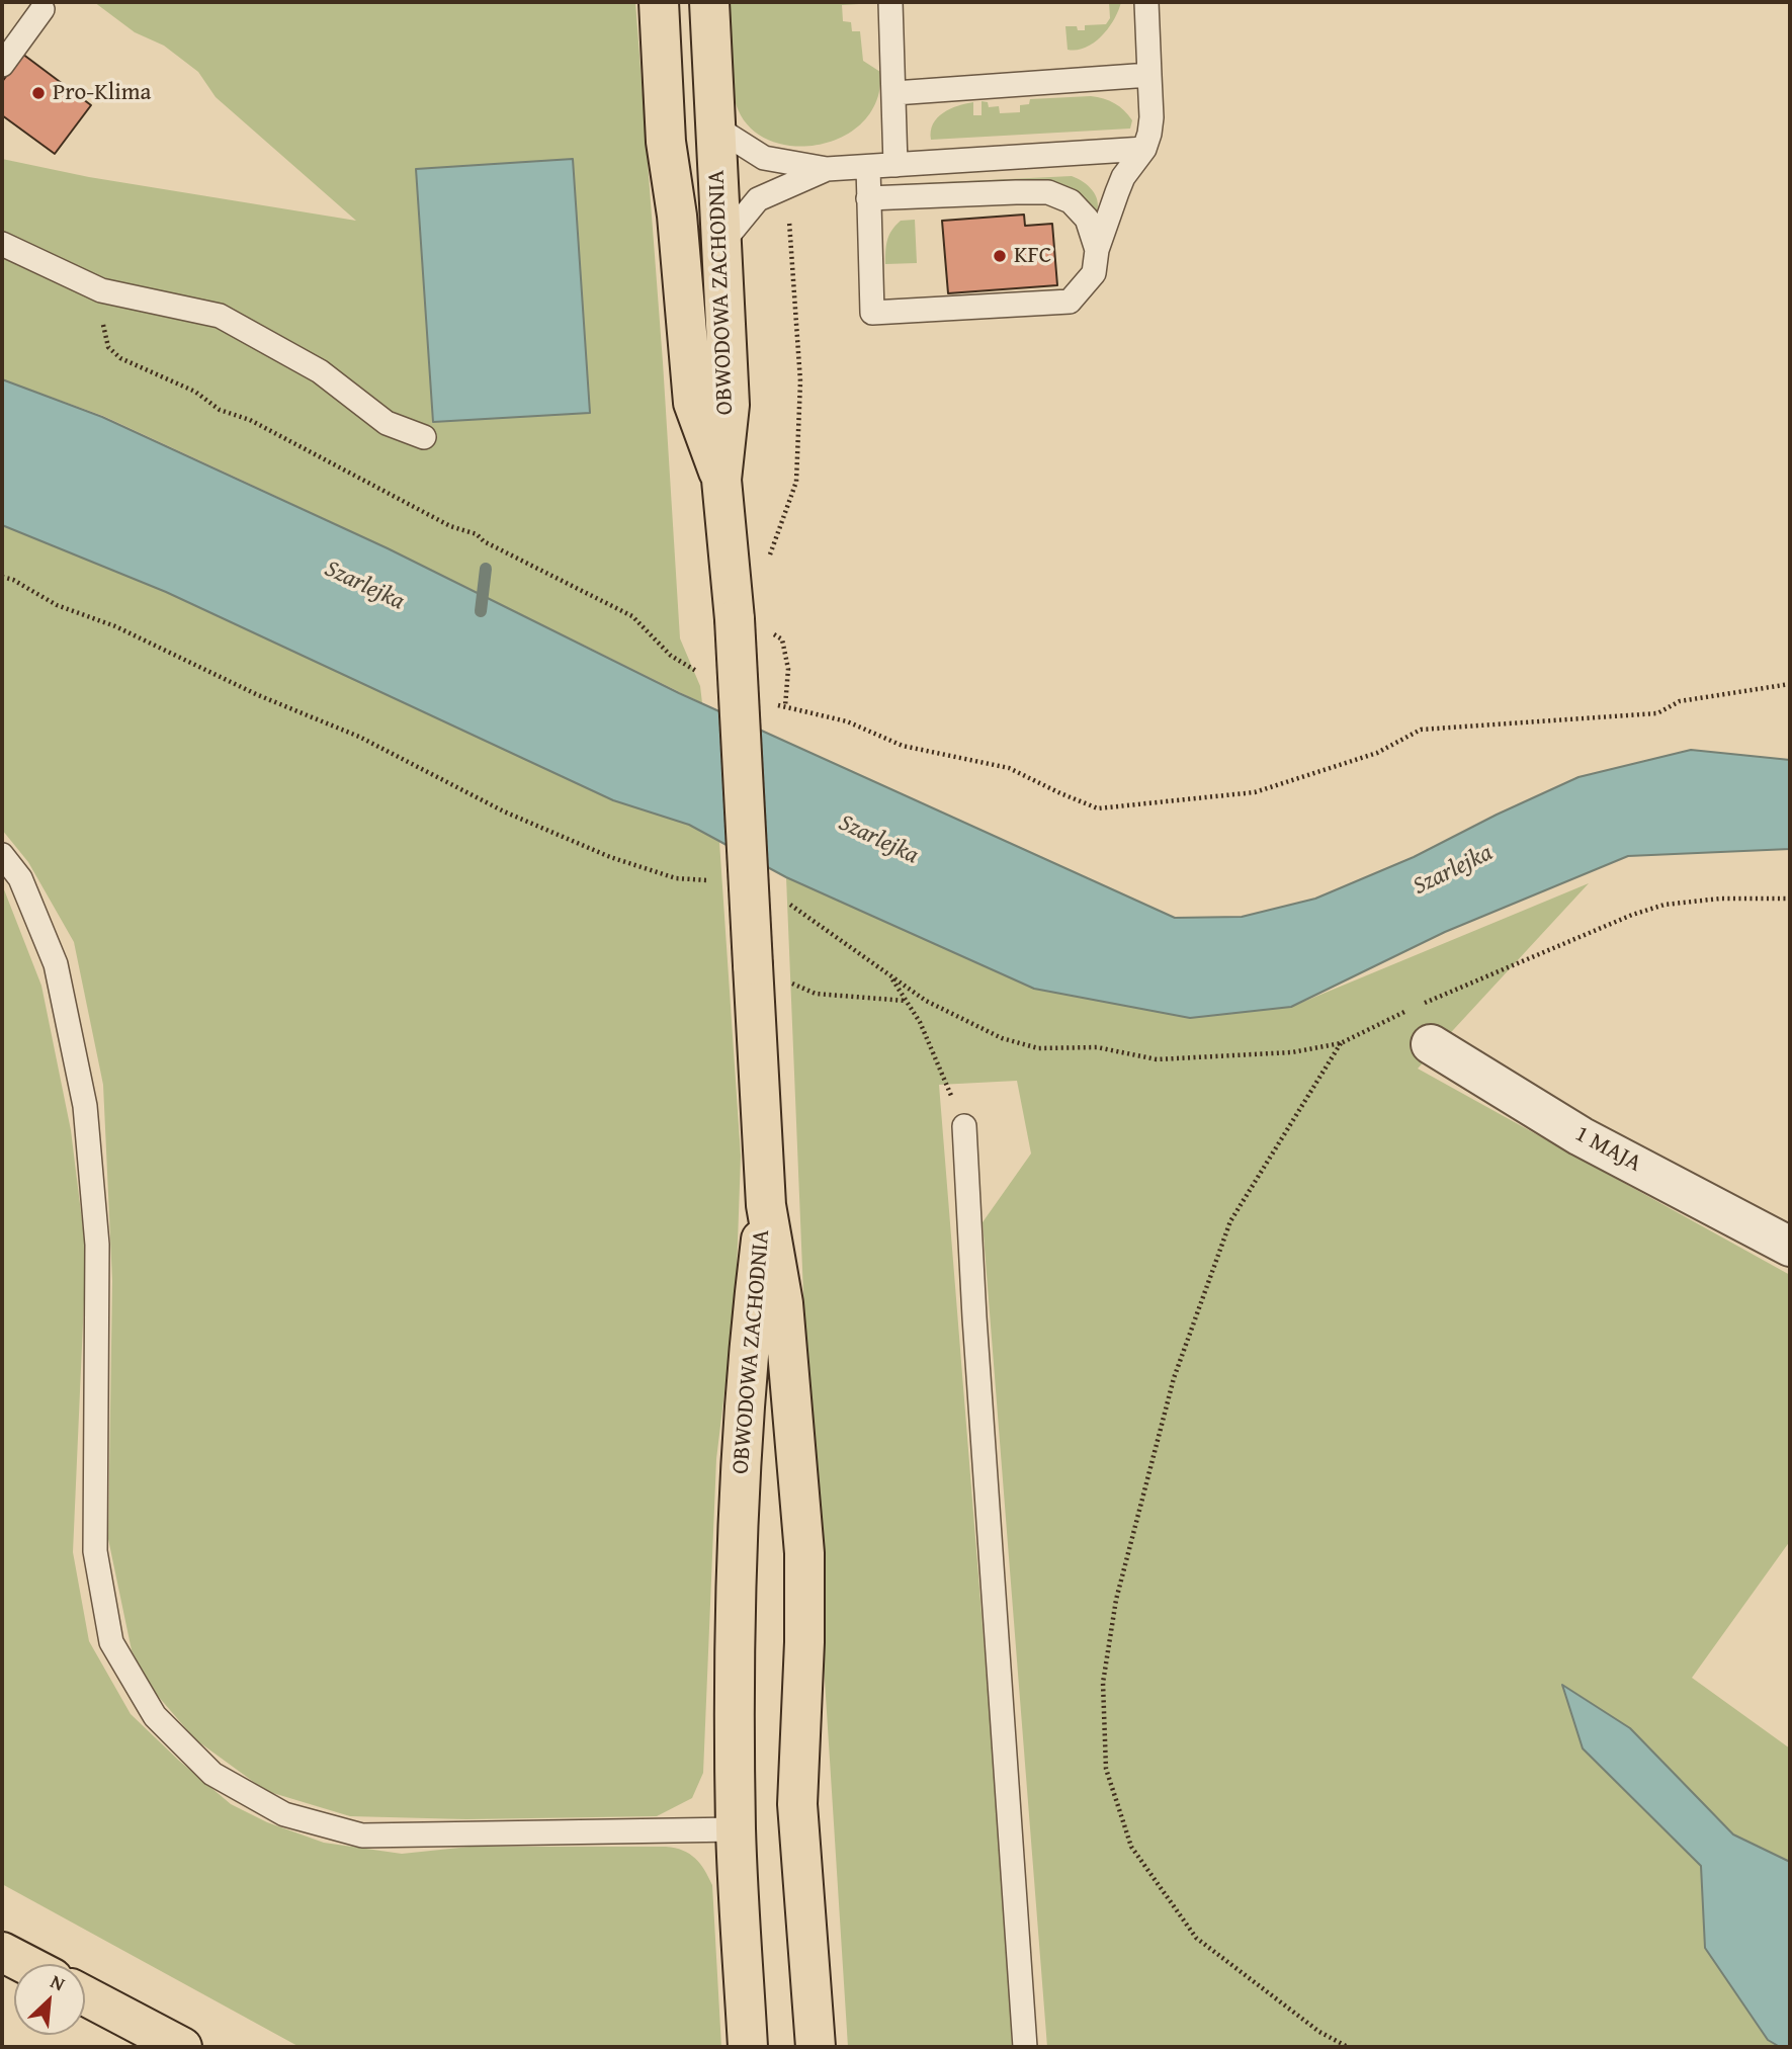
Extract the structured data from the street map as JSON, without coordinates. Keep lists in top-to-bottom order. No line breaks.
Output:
{"streets":{"main road":["OBWODOWA ZACHODNIA"],"street":["1 MAJA"]},"water":["Szarlejka"],"places":["Pro-Klima","KFC"],"north":"top right"}
